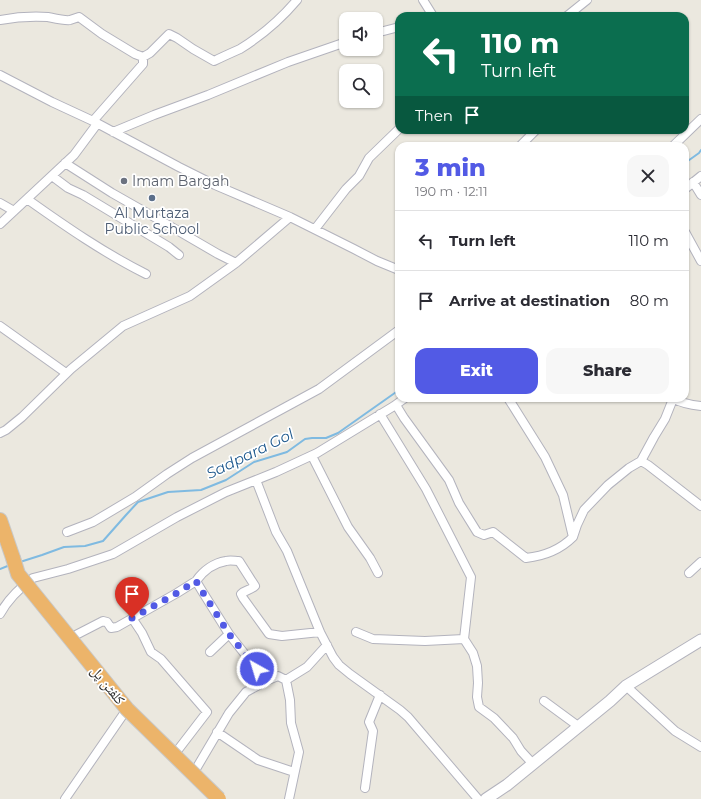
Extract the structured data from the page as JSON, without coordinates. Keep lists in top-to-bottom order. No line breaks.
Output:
{"streets":{"highway":["کلفٹن پل"]},"water":["Sadpara Gol"],"places":["Imam Bargah","Al Murtaza Public School"],"page":{"turn":["110 m","Turn left"],"then":"Then","heading":["3 min","190 m · 12:11"],"list":[{"name":"Turn left","value":"110 m"},{"name":"Arrive at destination","value":"80 m"}],"buttons":["Exit","Share"]}}
